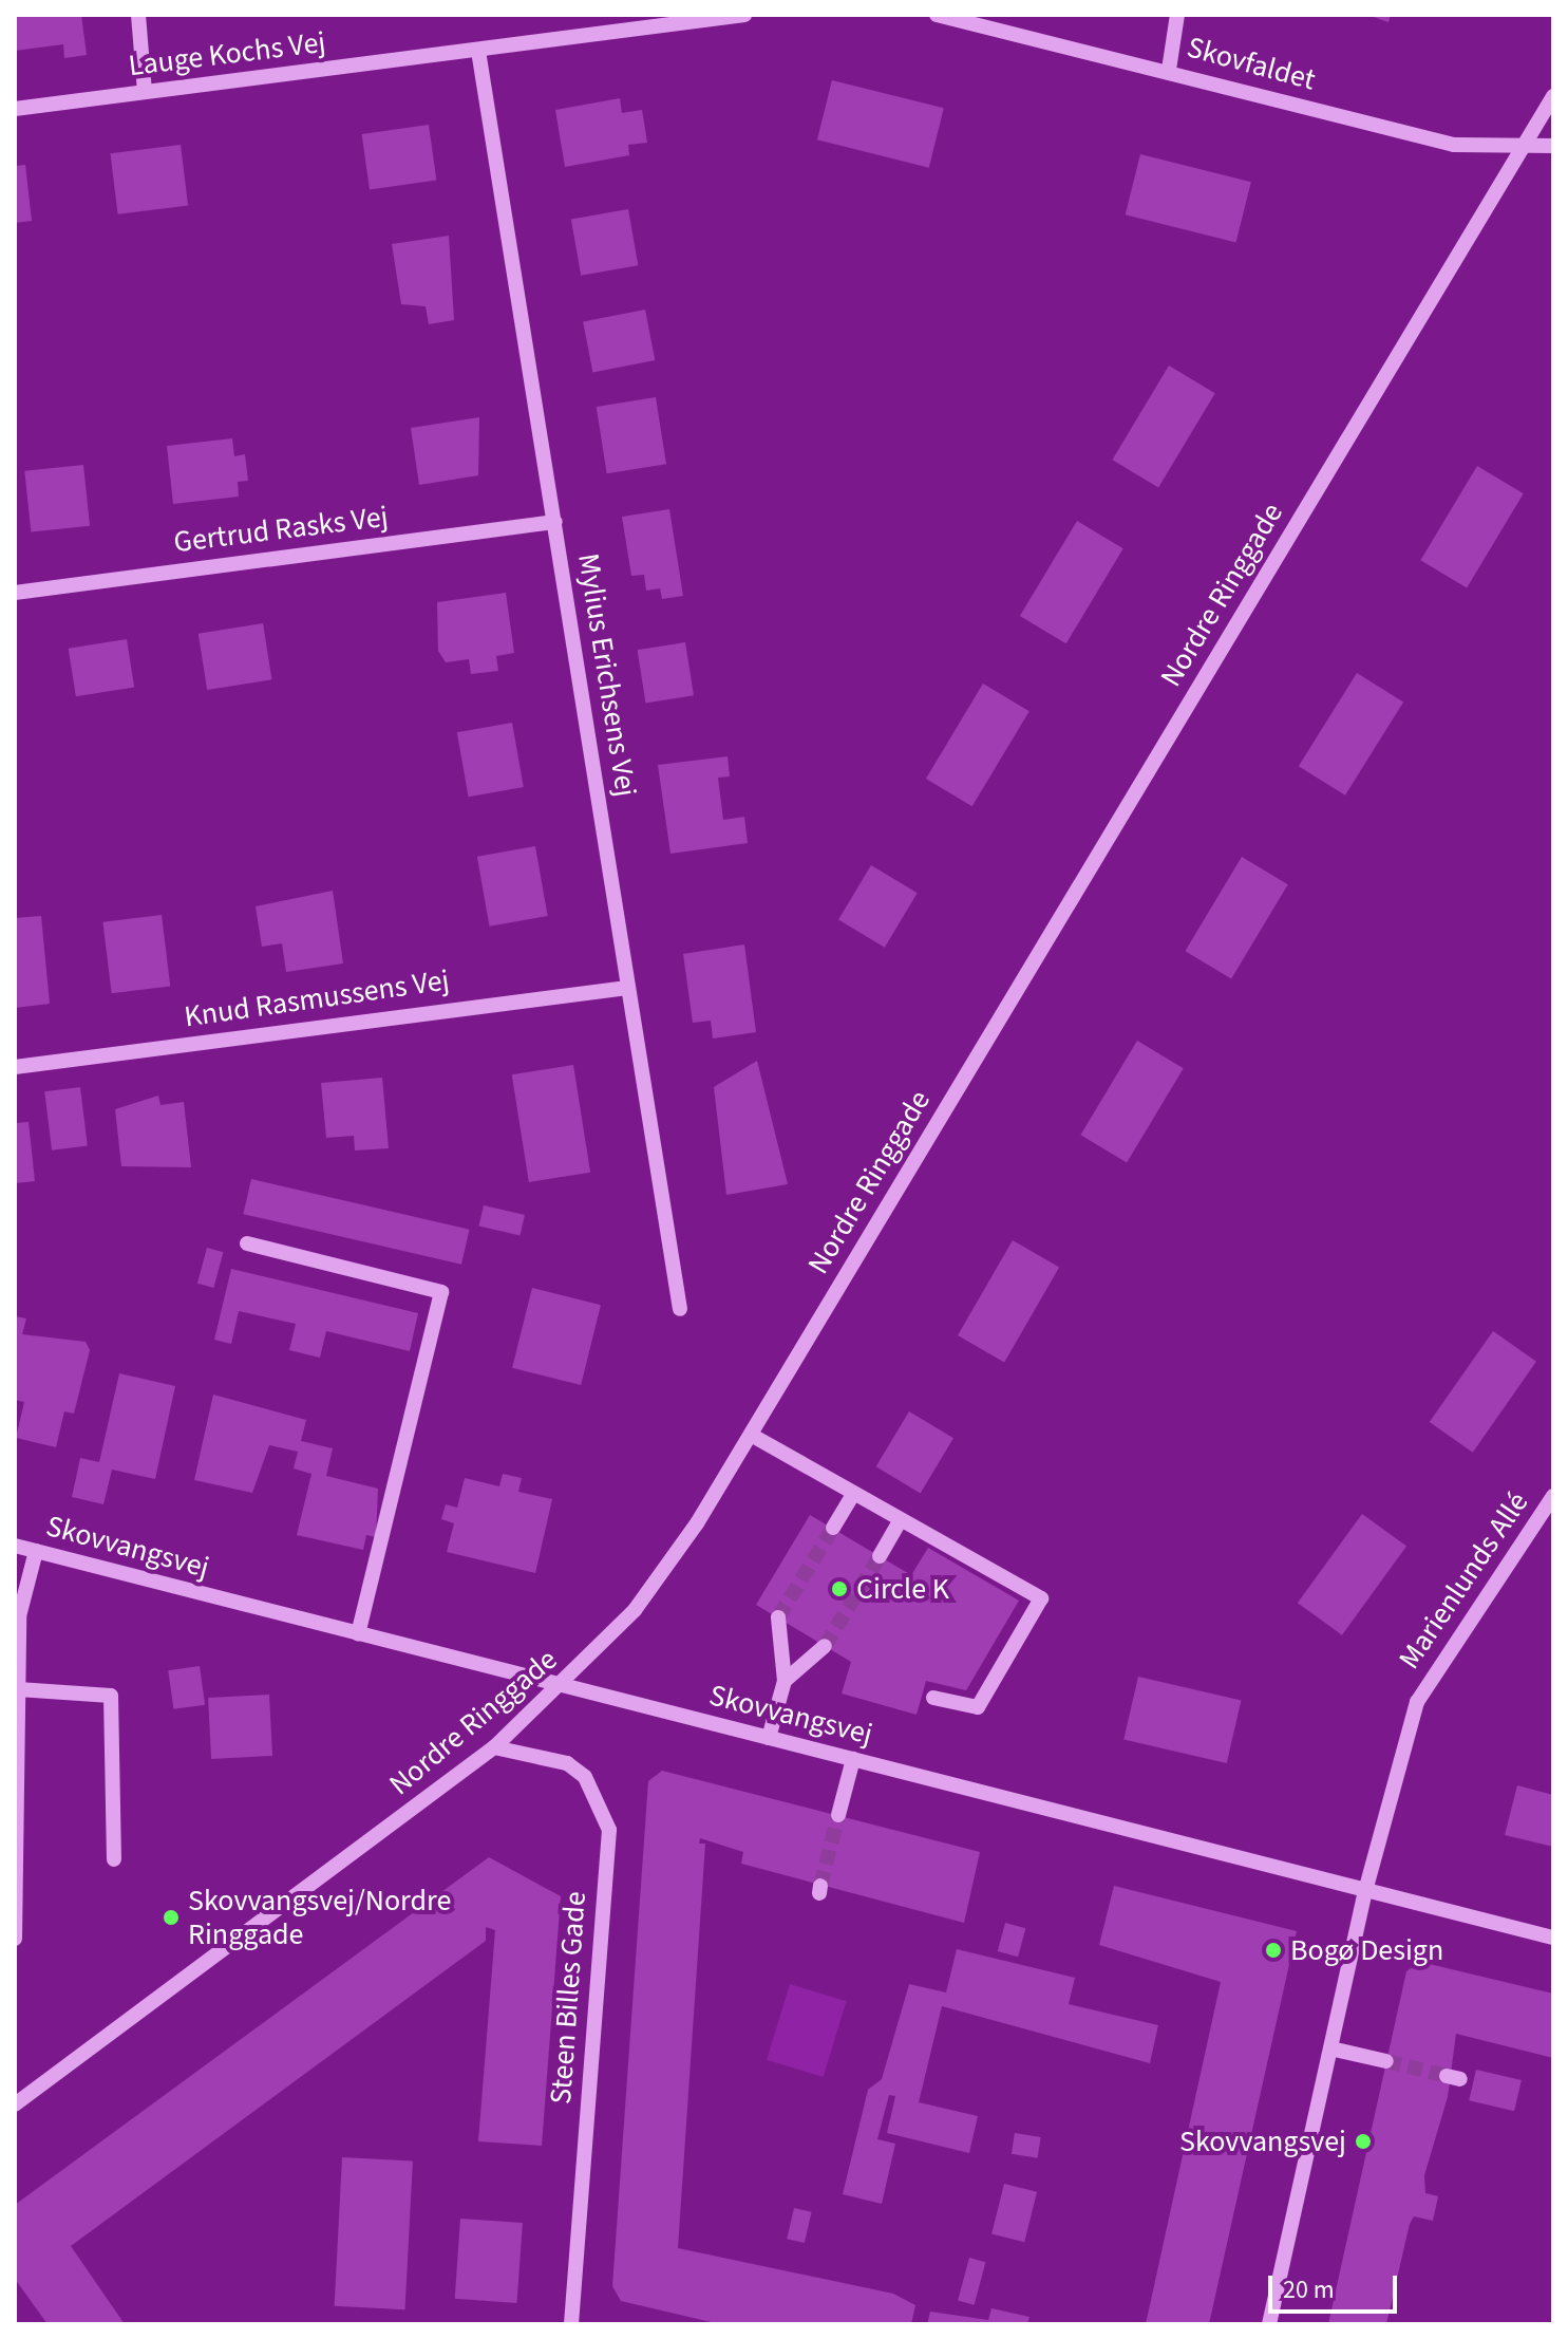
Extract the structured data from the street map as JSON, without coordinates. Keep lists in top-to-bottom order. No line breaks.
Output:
{"streets":{"street":["Lauge Kochs Vej","Skovfaldet","Gertrud Rasks Vej","Nordre Ringgade","Mylius Erichsens Vej","Knud Rasmussens Vej","Skovvangsvej","Marienlunds Allé","Steen Billes Gade"]},"crossings":[["Lauge Kochs Vej","Mylius Erichsens Vej"],["Skovfaldet","Nordre Ringgade"],["Gertrud Rasks Vej","Mylius Erichsens Vej"],["Nordre Ringgade","Skovvangsvej"],["Nordre Ringgade","Steen Billes Gade"],["Mylius Erichsens Vej","Knud Rasmussens Vej"],["Skovvangsvej","Marienlunds Allé"]],"places":["Circle K","Skovvangsvej/Nordre Ringgade","Bogø Design","Skovvangsvej"],"scale_bar":"20 m"}
